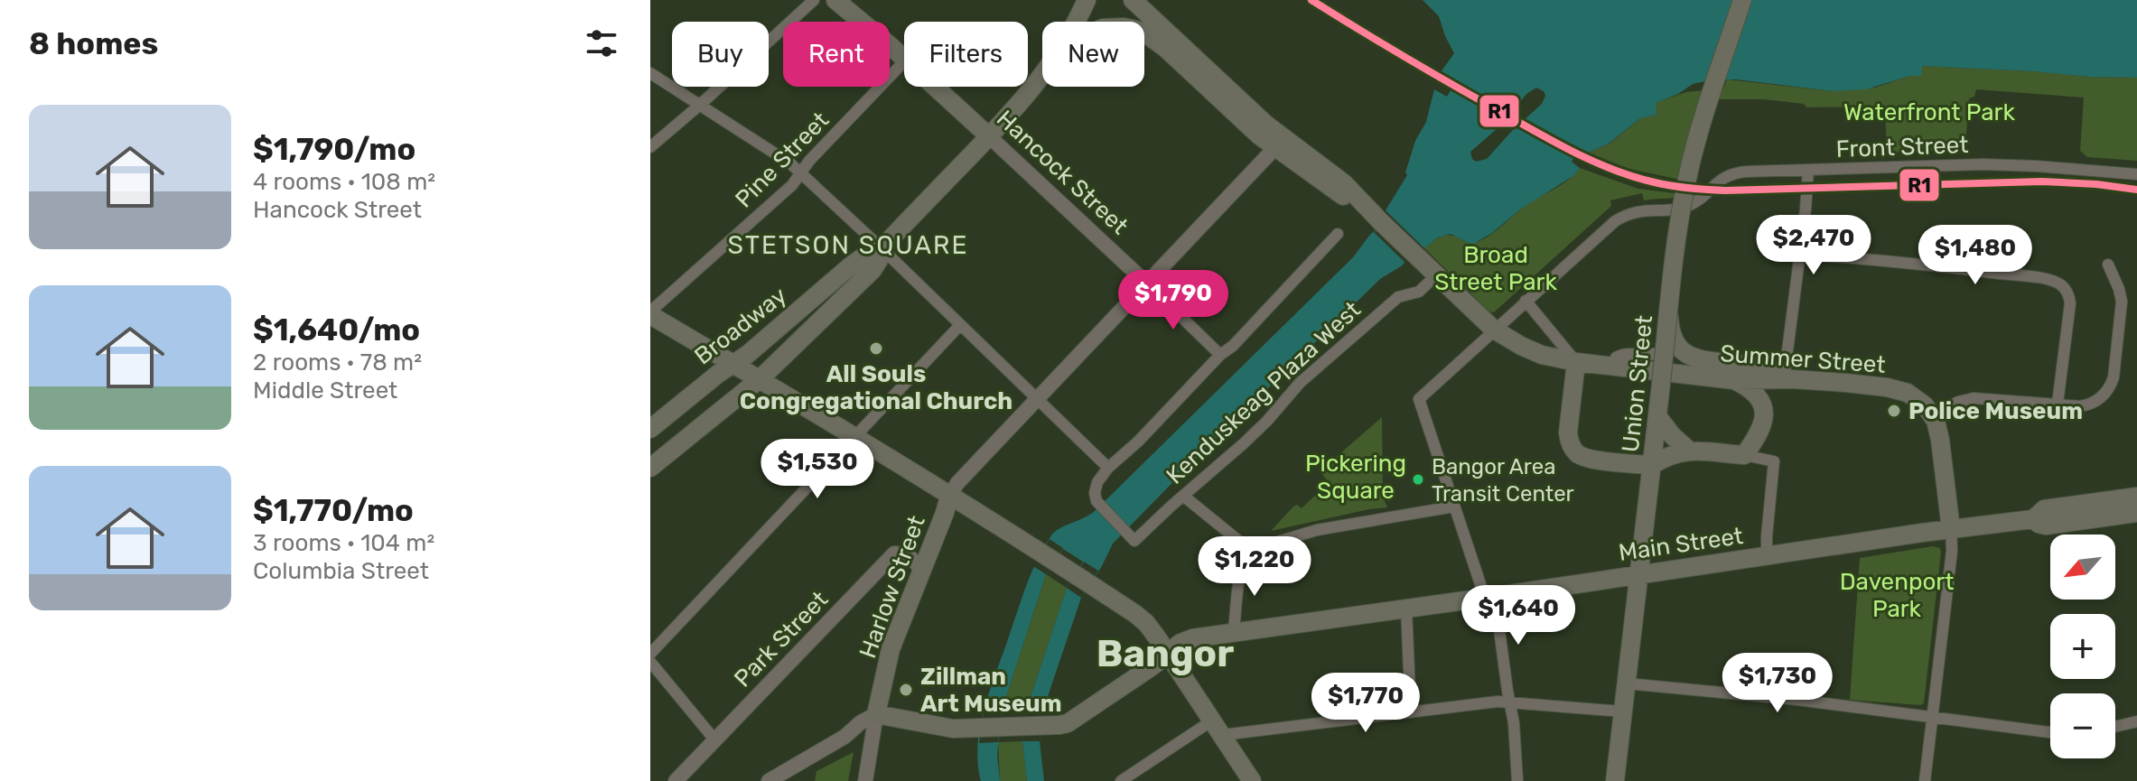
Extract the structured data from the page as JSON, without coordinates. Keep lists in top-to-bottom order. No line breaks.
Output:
{"streets":{"main road":["Hancock Street","Broadway","Summer Street","Union Street","Main Street","Harlow Street"],"street":["Front Street","Pine Street","Kenduskeag Plaza West","Park Street"]},"crossings":[["Summer Street","Kenduskeag Plaza West"],["Union Street","Main Street"],["Main Street","Harlow Street"],["Harlow Street","Park Street"]],"districts":["STETSON SQUARE","Bangor"],"parks":["Waterfront Park","Broad Street Park","Pickering Square","Davenport Park"],"places":["All Souls Congregational Church","Police Museum","Bangor Area Transit Center","Zillman Art Museum"],"lines":["transit line R1"],"north":"bottom left","page":{"heading":"8 homes","chip":["Buy","Rent","Filters","New"],"list":[{"name":"$1,790/mo","note":"4 rooms · 108 m² · Hancock Street"},{"name":"$1,640/mo","note":"2 rooms · 78 m² · Middle Street"},{"name":"$1,770/mo","note":"3 rooms · 104 m² · Columbia Street"}],"price":["$2,470","$1,480","$1,790","$1,530","$1,220","$1,640","$1,730","$1,770"],"map_buttons":["+","−"]}}
